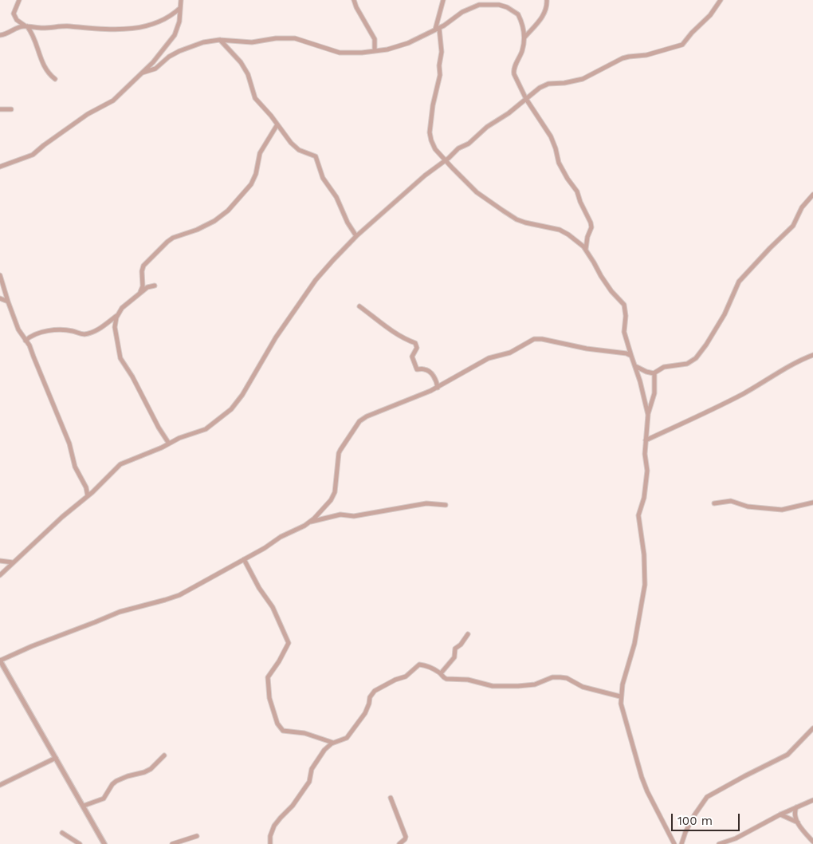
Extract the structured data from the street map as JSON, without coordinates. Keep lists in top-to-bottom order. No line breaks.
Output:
{"scale_bar":"100 m"}
